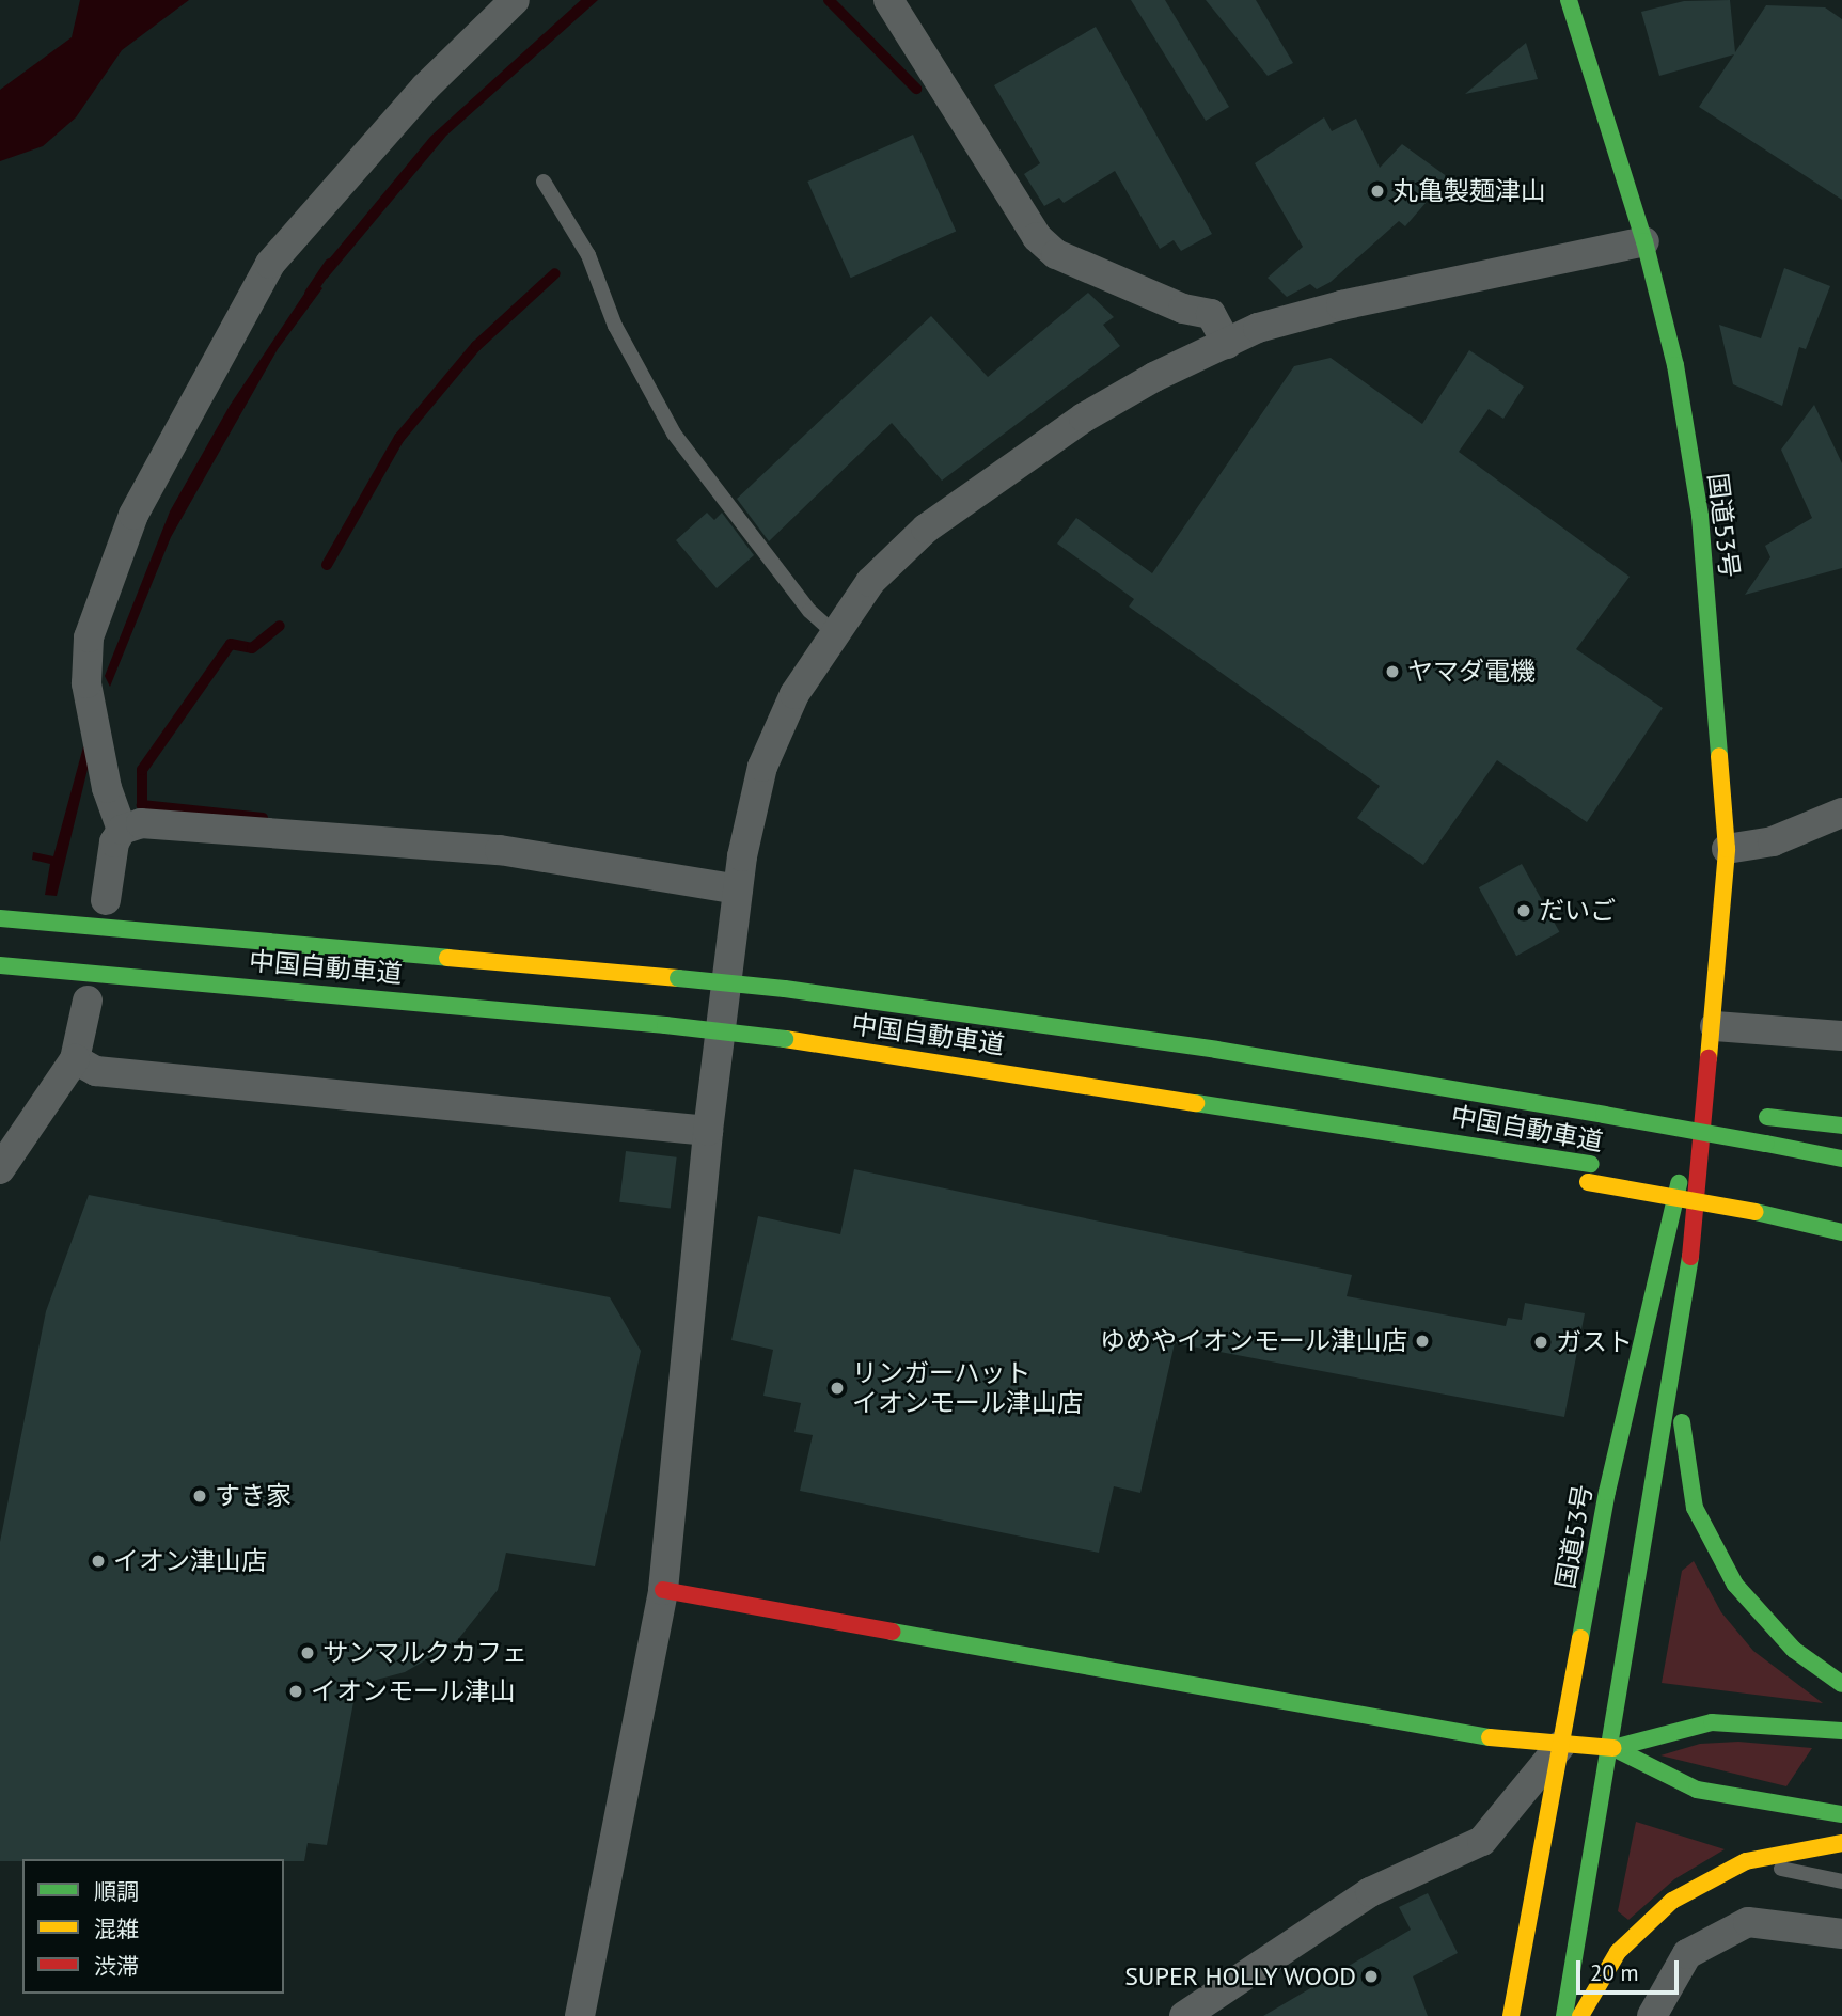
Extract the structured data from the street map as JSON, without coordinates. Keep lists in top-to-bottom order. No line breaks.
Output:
{"streets":{"main road":["国道53号","中国自動車道"]},"places":["丸亀製麺津山","ヤマダ電機","だいご","ゆめやイオンモール津山店","ガスト","リンガーハット イオンモール津山店","すき家","イオン津山店","サンマルクカフェ","イオンモール津山","SUPER HOLLY WOOD"],"legend":["順調","混雑","渋滞"],"scale_bar":"20 m"}
